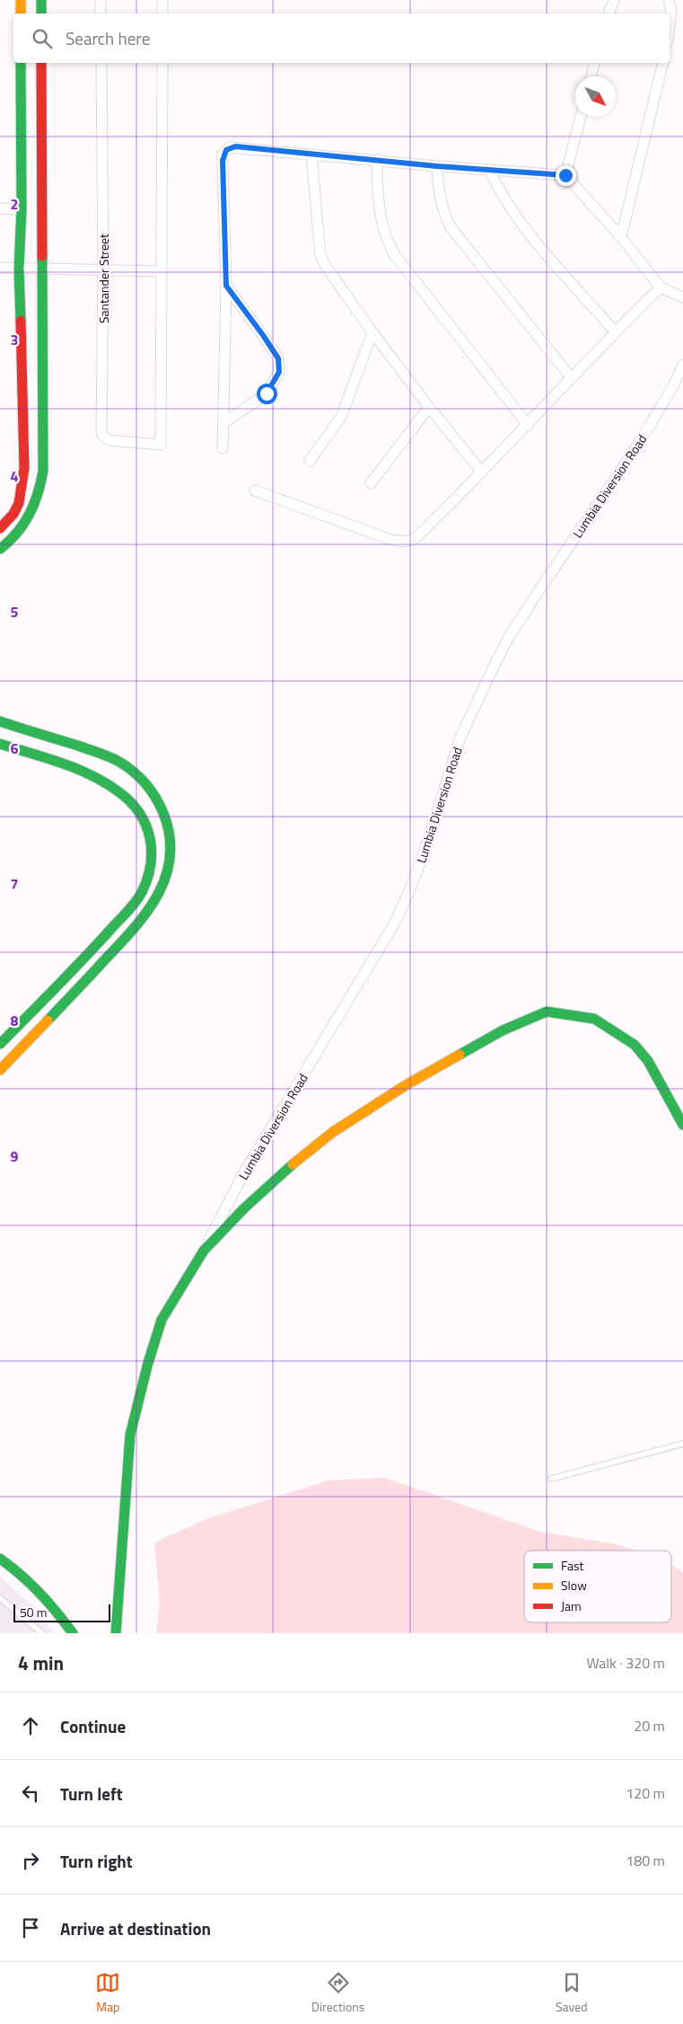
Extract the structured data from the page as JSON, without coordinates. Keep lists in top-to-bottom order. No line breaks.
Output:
{"streets":{"street":["Santander Street","Lumbia Diversion Road"]},"legend":["Fast","Slow","Jam"],"scale_bar":"50 m","north":"bottom right","page":{"search":"Search here","scale":"50 m","heading":["4 min","Walk · 320 m"],"list":[["Continue","20 m"],["Turn left","120 m"],["Turn right","180 m"],"Arrive at destination"],"nav":["Map","Directions","Saved"]},"grid":{"rows":["2","3","4","5","6","7","8","9"]}}
